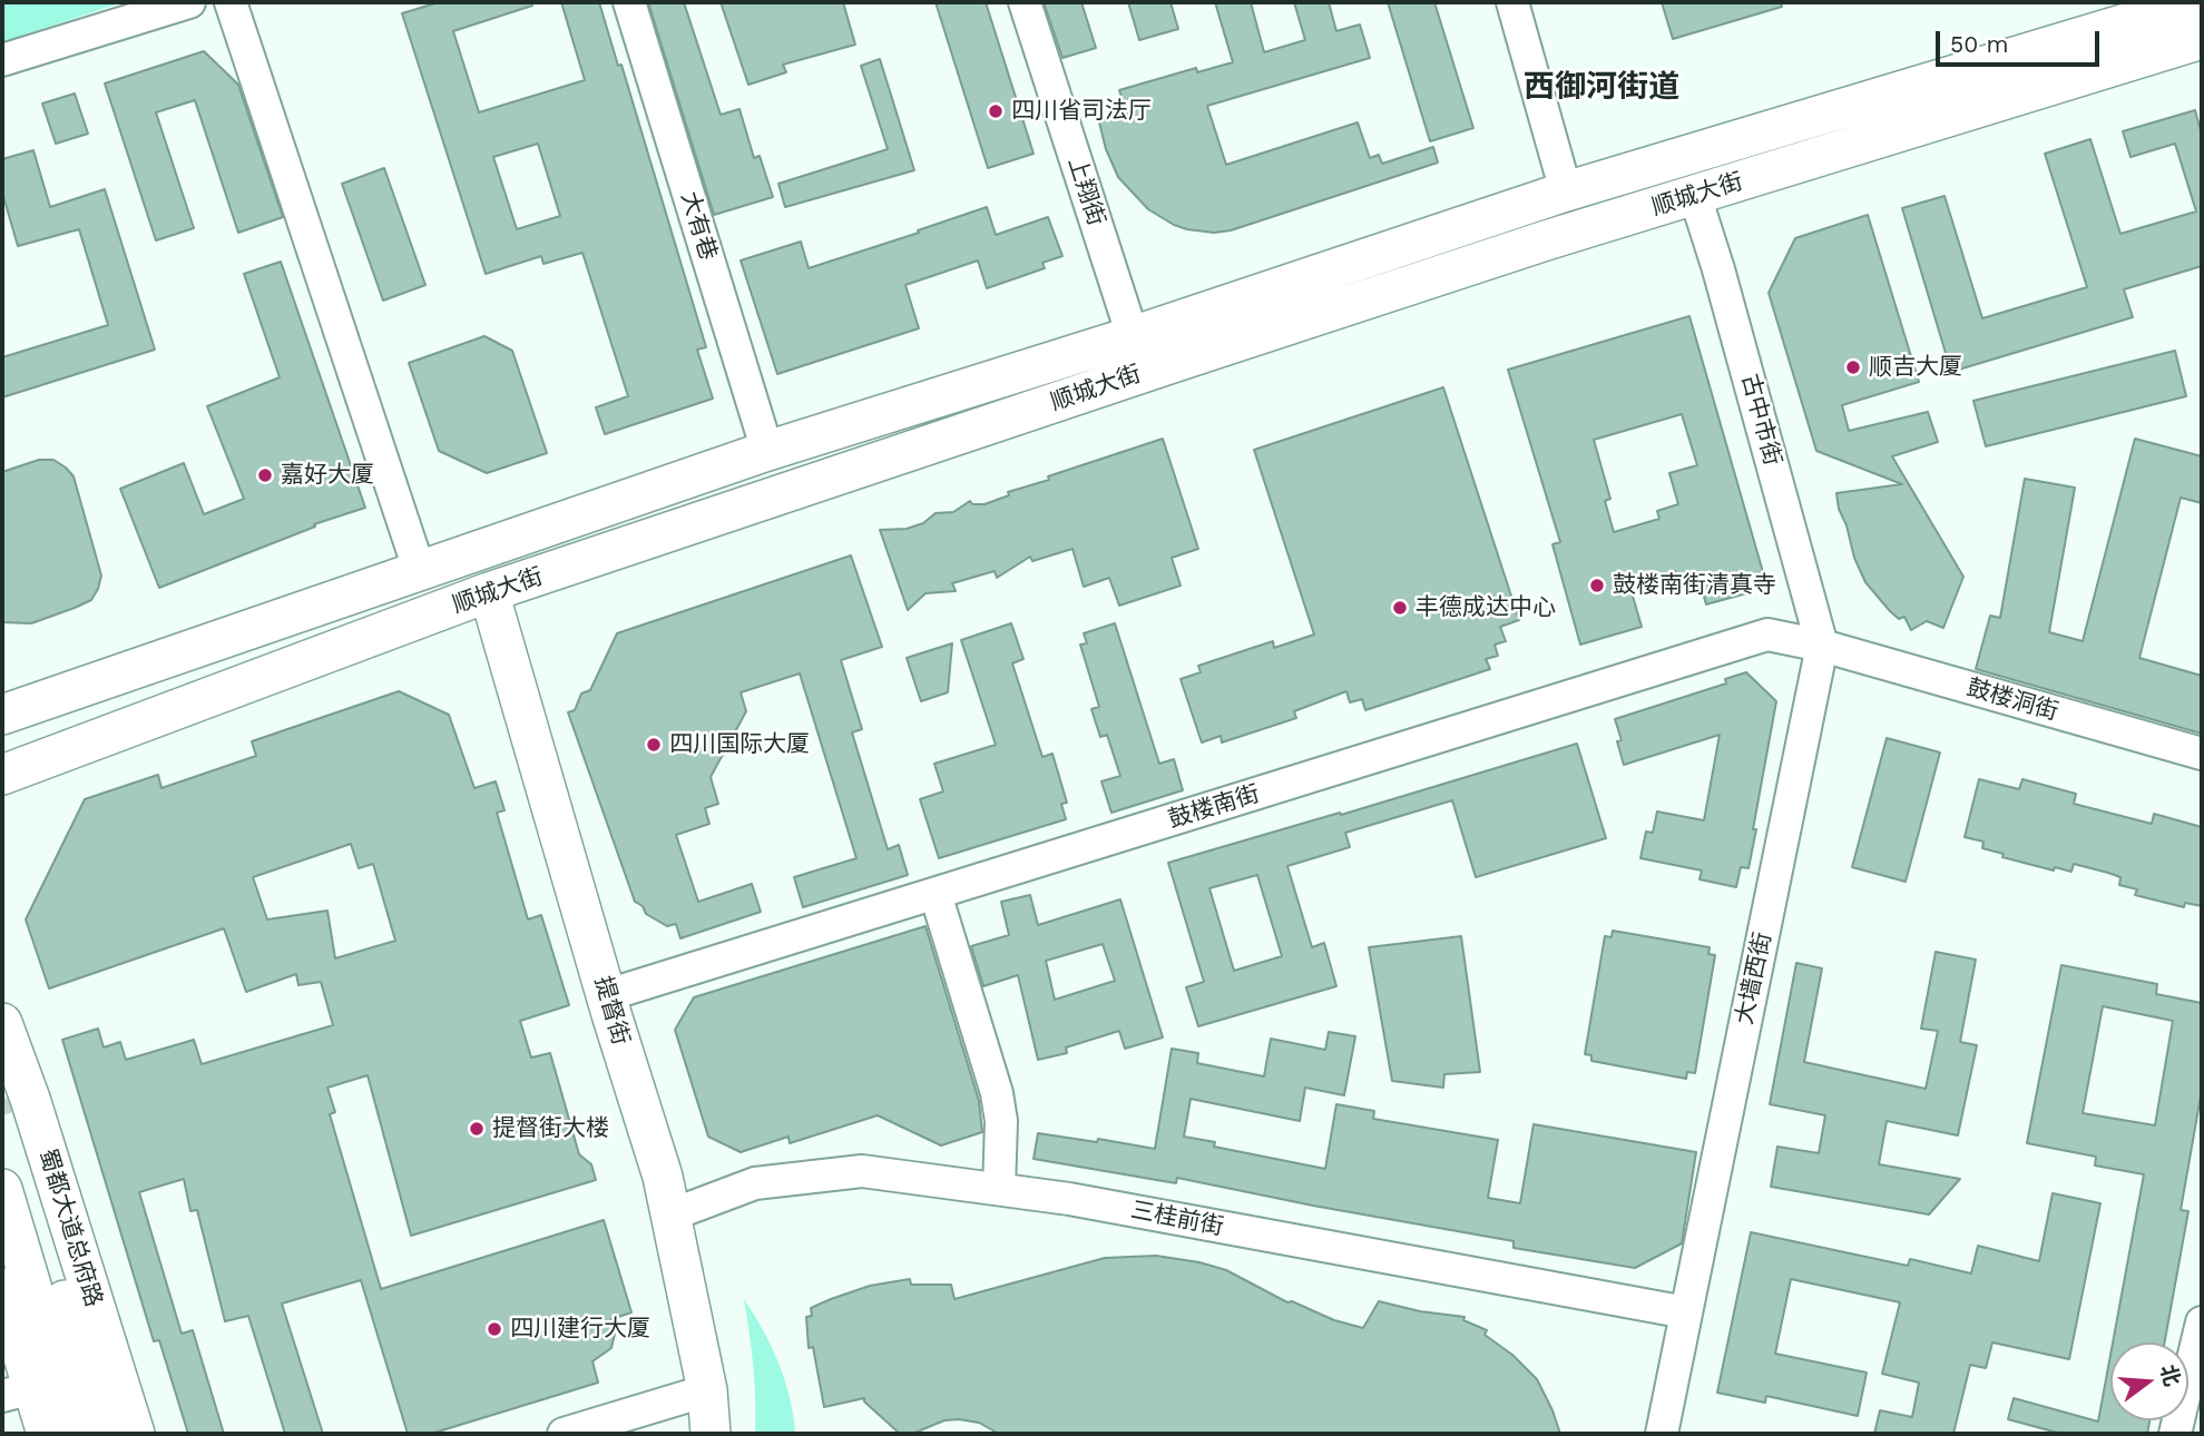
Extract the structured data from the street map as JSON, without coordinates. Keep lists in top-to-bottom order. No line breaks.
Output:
{"streets":{"main road":["顺城大街","提督街","蜀都大道总府路"],"street":["上翔街","大有巷","古中市街","鼓楼洞街","鼓楼南街","大墙西街","三桂前街"]},"crossings":[["上翔街","顺城大街"],["顺城大街","大有巷"],["顺城大街","古中市街"],["顺城大街","提督街"],["古中市街","鼓楼洞街"],["古中市街","鼓楼南街"],["古中市街","大墙西街"],["鼓楼洞街","鼓楼南街"],["鼓楼洞街","大墙西街"],["鼓楼南街","大墙西街"],["鼓楼南街","提督街"],["大墙西街","三桂前街"],["提督街","三桂前街"]],"districts":["西御河街道"],"places":["四川省司法厅","顺吉大厦","嘉好大厦","鼓楼南街清真寺","丰德成达中心","四川国际大厦","提督街大楼","四川建行大厦"],"scale_bar":"50 m","north":"right"}
